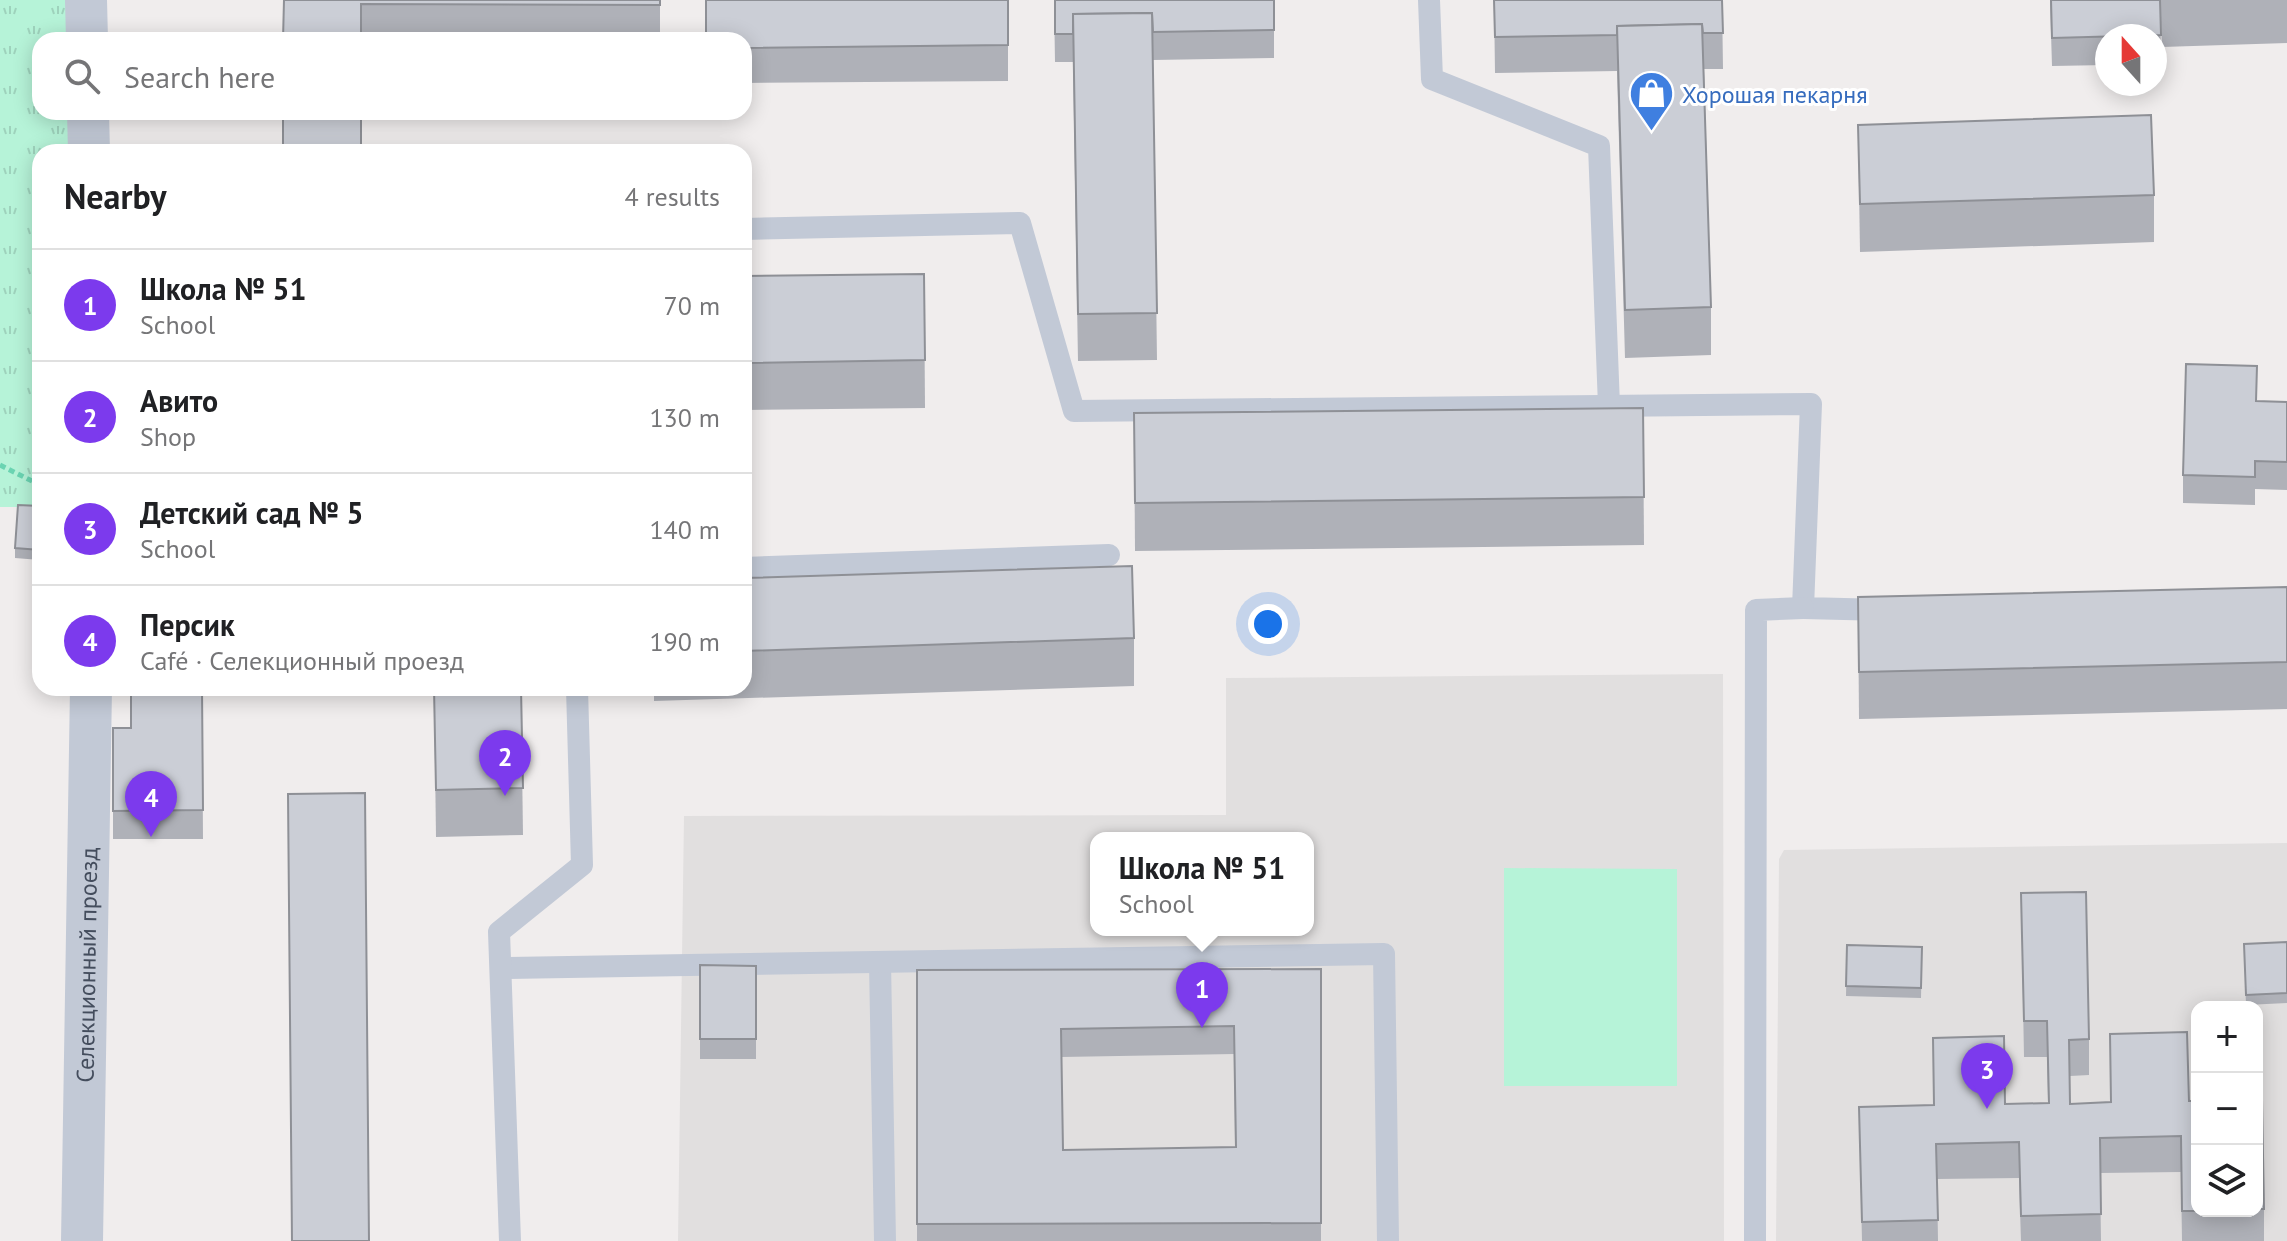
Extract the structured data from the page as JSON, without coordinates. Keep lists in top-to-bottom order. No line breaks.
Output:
{"streets":{"street":["Селекционный проезд"]},"places":{"shop":["Хорошая пекарня"]},"north":"top","page":{"search":"Search here","heading":["Nearby","4 results"],"list":[{"mark":"1","name":"Школа № 51","note":"School","value":"70 m"},{"mark":"2","name":"Авито","note":"Shop","value":"130 m"},{"mark":"3","name":"Детский сад № 5","note":"School","value":"140 m"},{"mark":"4","name":"Персик","note":"Café · Селекционный проезд","value":"190 m"}],"pins":["2","4","1","3"],"popup":["Школа № 51","School"],"map_buttons":["+","−"]}}
